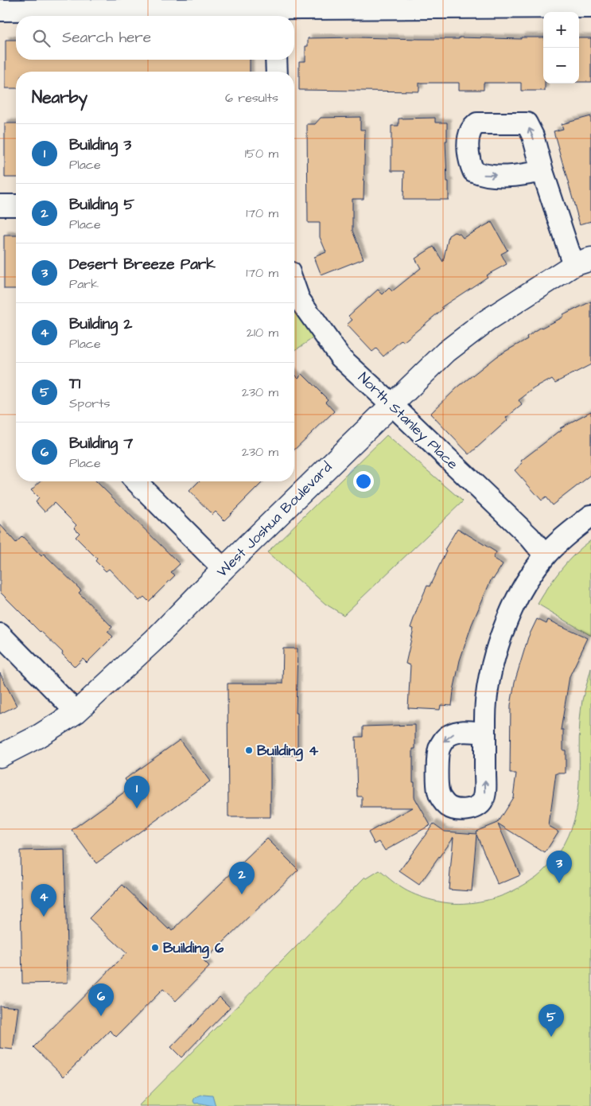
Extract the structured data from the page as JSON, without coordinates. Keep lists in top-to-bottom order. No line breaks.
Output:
{"streets":{"street":["North Stanley Place","West Joshua Boulevard"]},"crossings":[["North Stanley Place","West Joshua Boulevard"]],"places":["Building 4","Building 6"],"page":{"map_buttons":["+","−"],"search":"Search here","heading":["Nearby","6 results"],"list":[{"mark":"1","name":"Building 3","note":"Place","value":"150 m"},{"mark":"2","name":"Building 5","note":"Place","value":"170 m"},{"mark":"3","name":"Desert Breeze Park","note":"Park","value":"170 m"},{"mark":"4","name":"Building 2","note":"Place","value":"210 m"},{"mark":"5","name":"T1","note":"Sports","value":"230 m"},{"mark":"6","name":"Building 7","note":"Place","value":"230 m"}],"pins":["1","3","2","4","6","5"]}}
